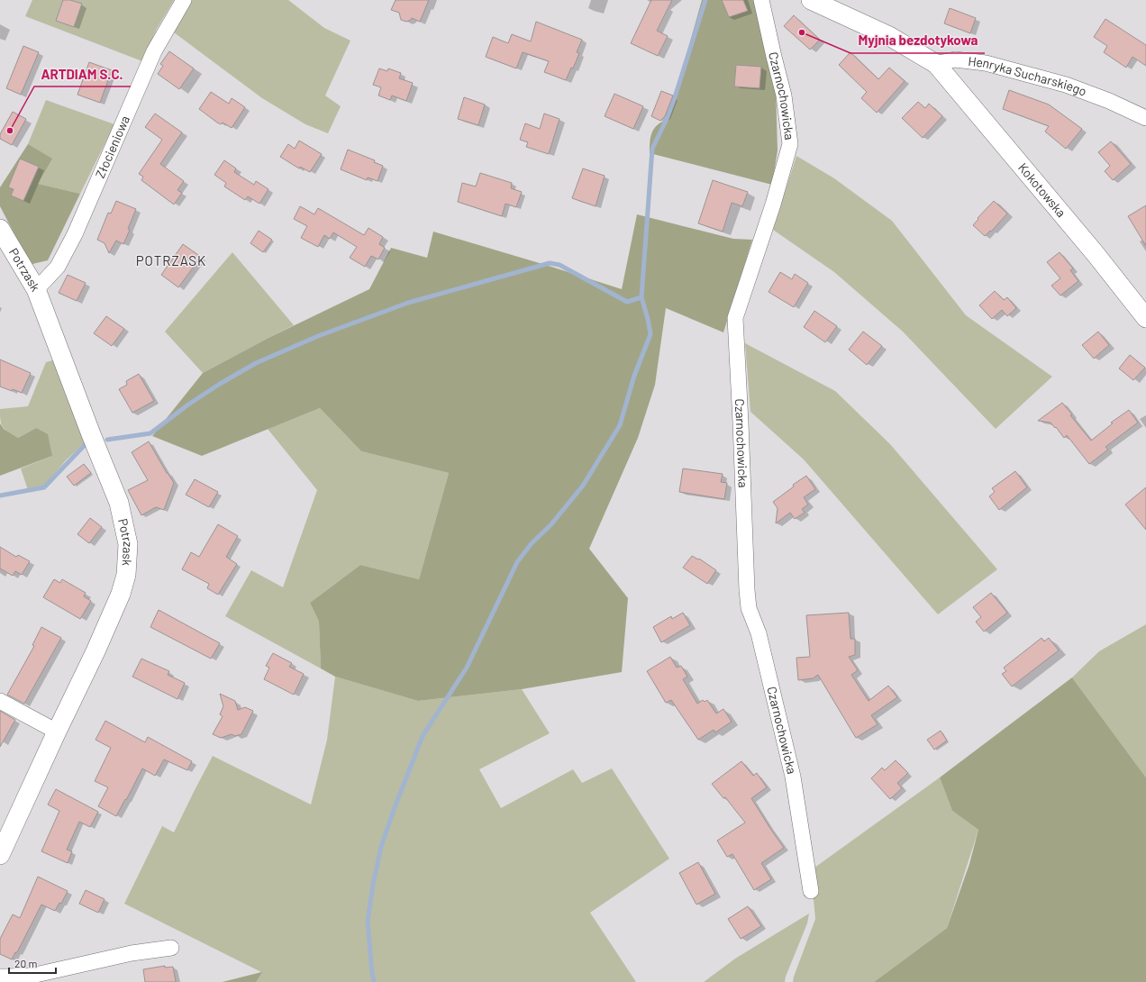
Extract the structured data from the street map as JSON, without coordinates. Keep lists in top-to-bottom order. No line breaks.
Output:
{"streets":{"street":["Henryka Sucharskiego","Czarnochowicka","Złocieniowa","Kokotowska","Potrzask"]},"crossings":[["Henryka Sucharskiego","Kokotowska"],["Złocieniowa","Potrzask"]],"districts":["POTRZASK"],"places":["Myjnia bezdotykowa","ARTDIAM S.C."],"scale_bar":"20 m"}
